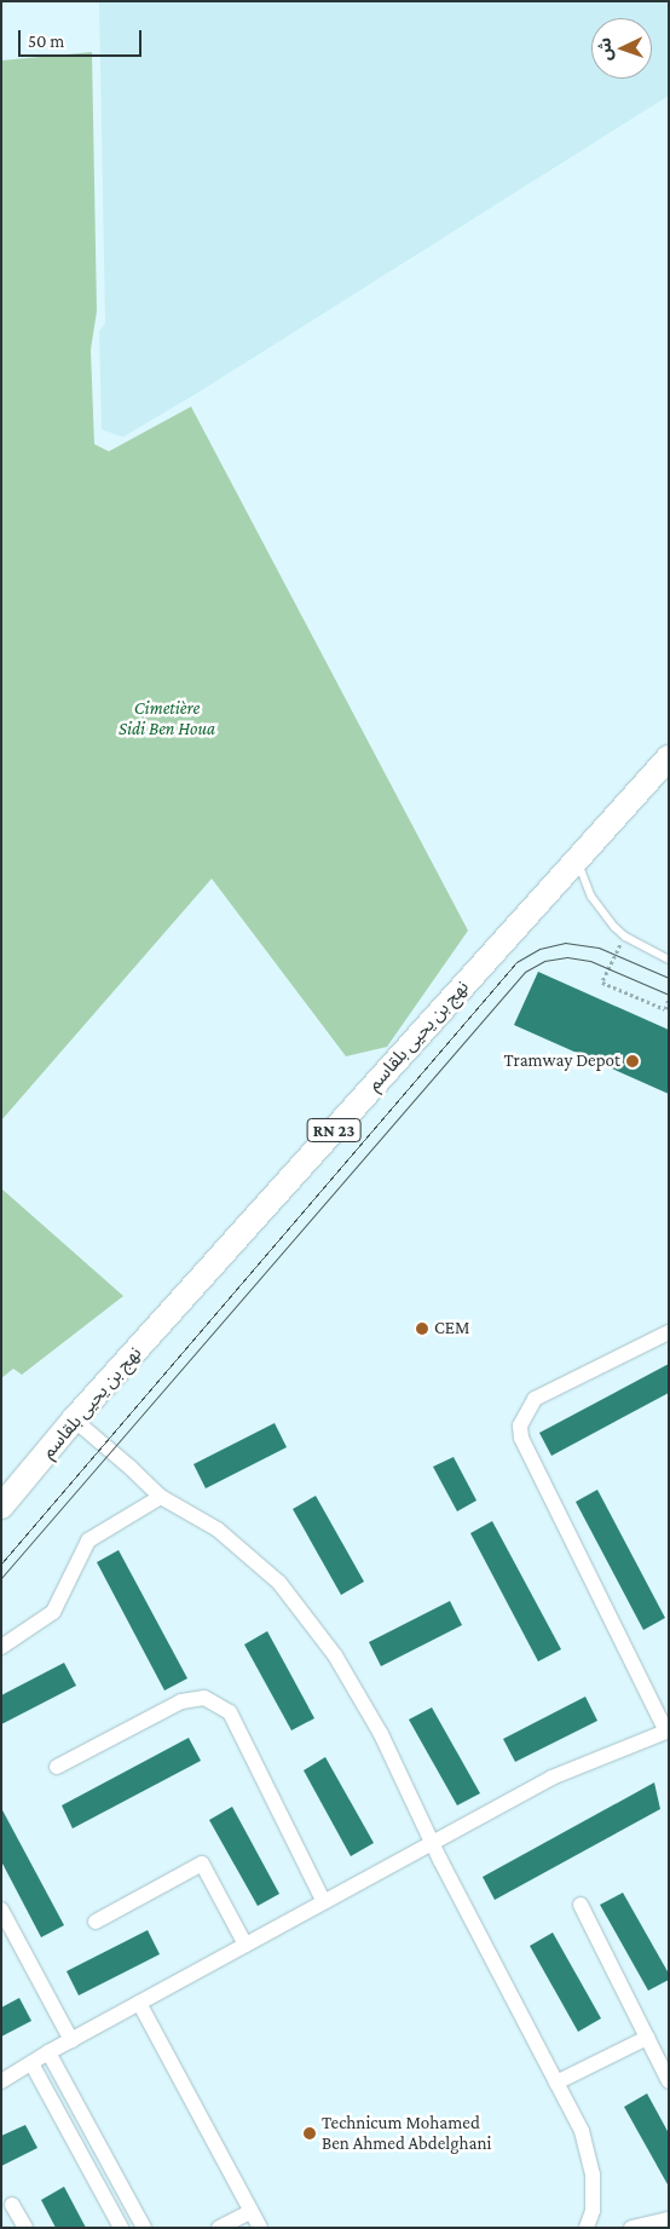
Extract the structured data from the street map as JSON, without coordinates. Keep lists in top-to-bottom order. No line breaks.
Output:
{"streets":{"main road":["نهج بن يحيى بلقاسم","RN 23"]},"parks":["Cimetière Sidi Ben Houa"],"places":["Tramway Depot","CEM","Technicum Mohamed Ben Ahmed Abdelghani"],"scale_bar":"50 m","north":"left"}
